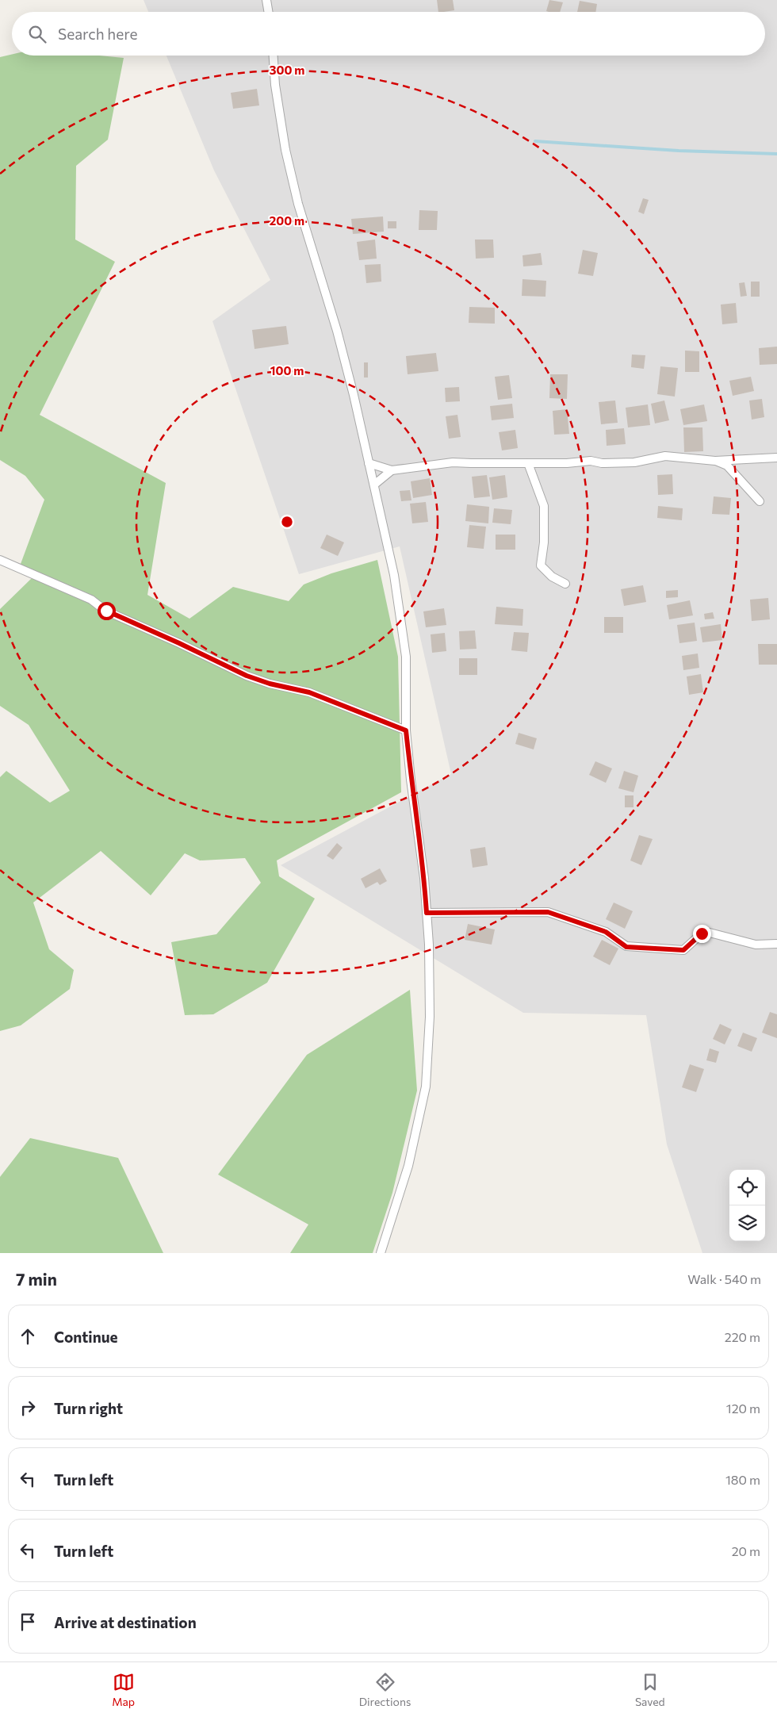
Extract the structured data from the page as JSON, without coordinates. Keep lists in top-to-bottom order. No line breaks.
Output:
{"page":{"search":"Search here","heading":["7 min","Walk · 540 m"],"list":[["Continue","220 m"],["Turn right","120 m"],["Turn left","180 m"],["Turn left","20 m"],"Arrive at destination"],"nav":["Map","Directions","Saved"]},"rings":["300 m","200 m","100 m"]}
